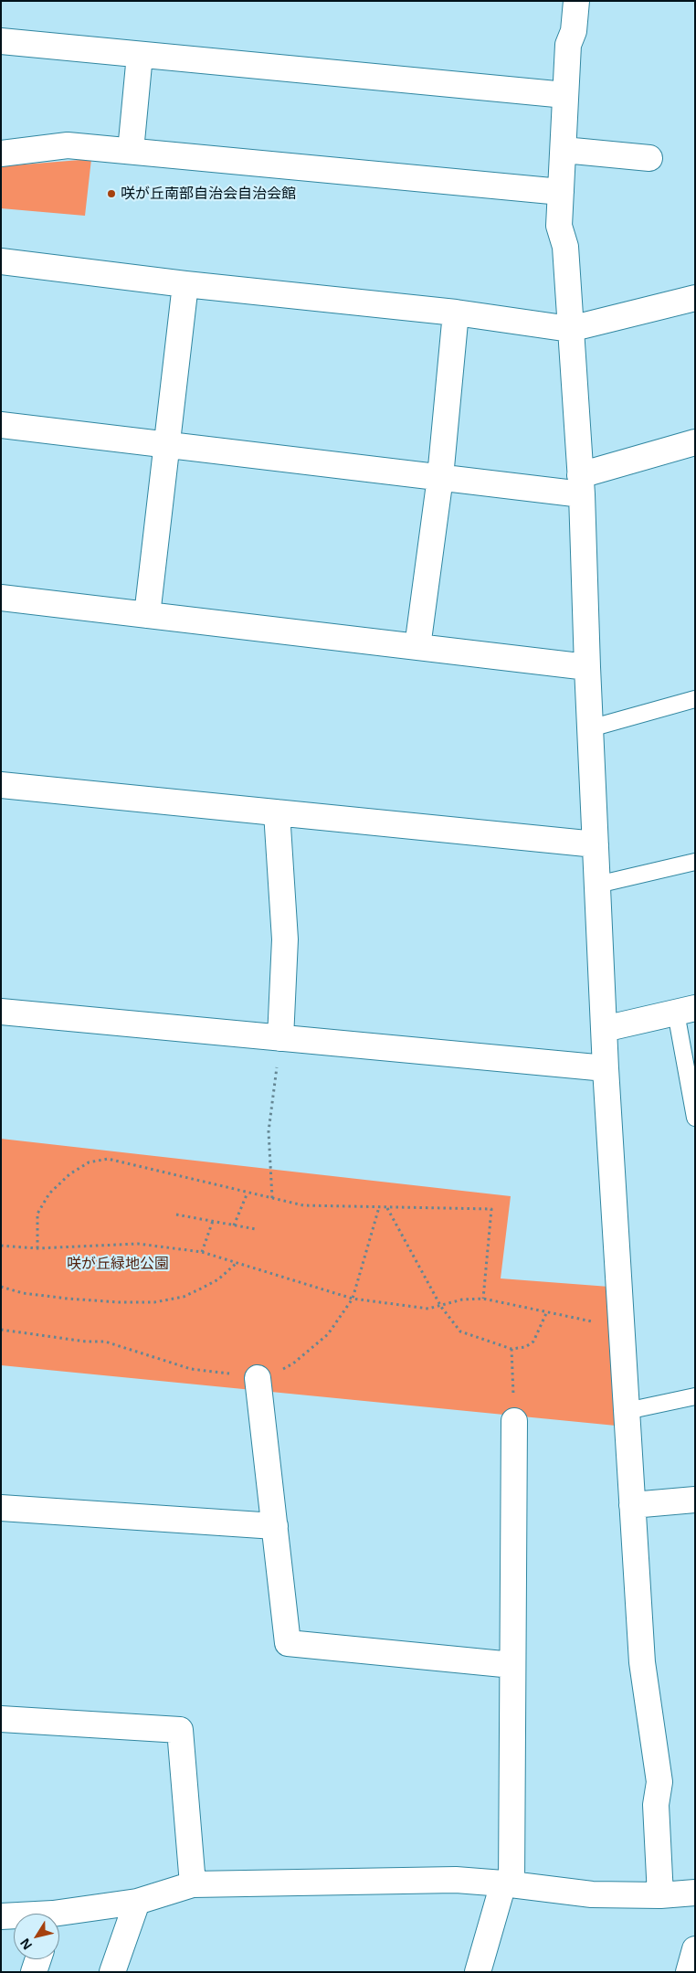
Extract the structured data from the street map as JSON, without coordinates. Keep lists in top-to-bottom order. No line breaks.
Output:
{"parks":["咲が丘緑地公園"],"places":["咲が丘南部自治会自治会館"],"north":"bottom left"}
